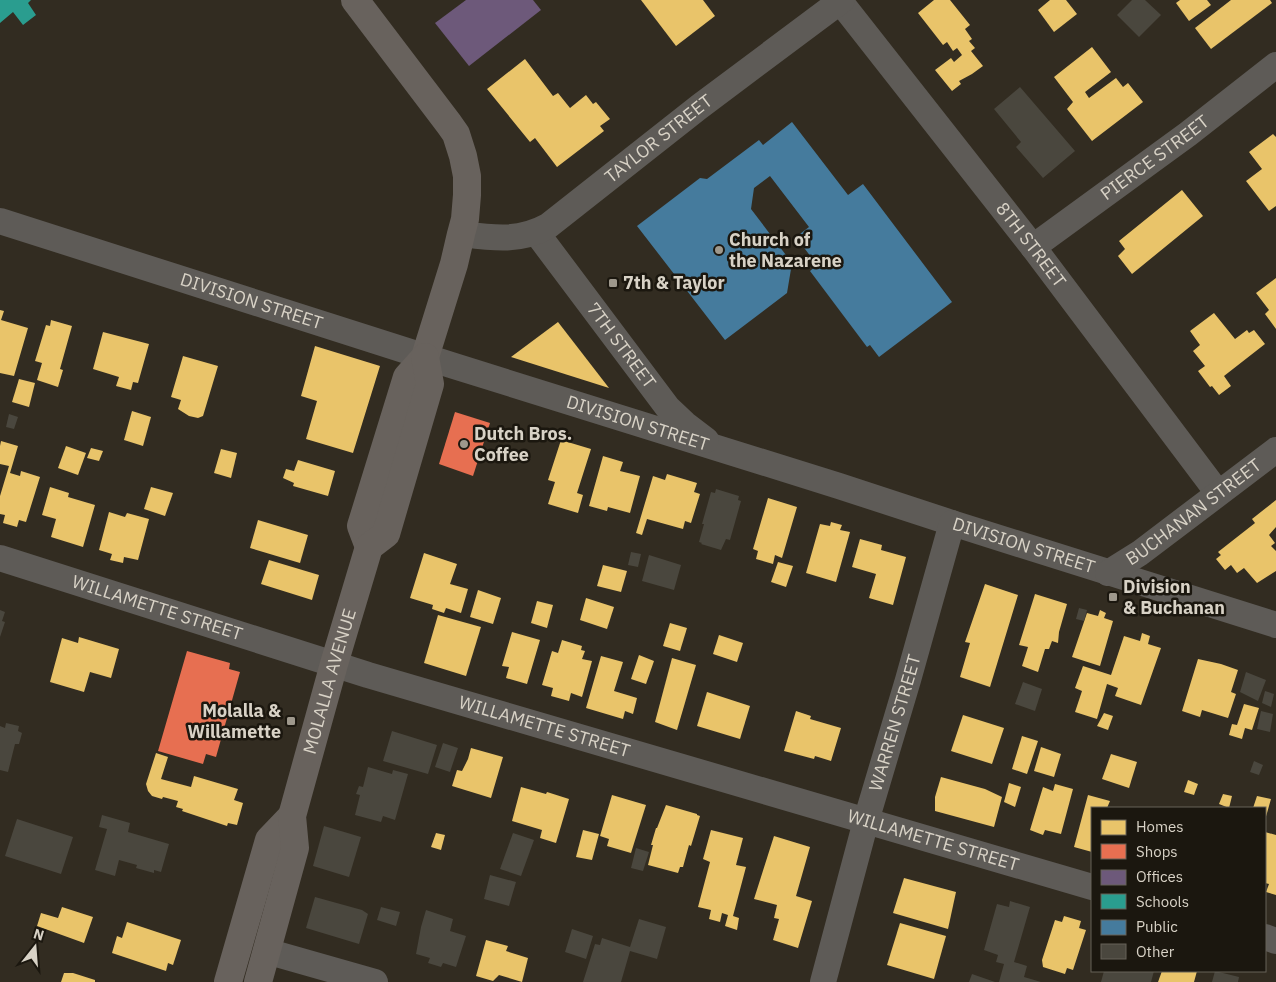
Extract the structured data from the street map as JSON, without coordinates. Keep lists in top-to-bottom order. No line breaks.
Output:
{"streets":{"main road":["MOLALLA AVENUE"],"street":["TAYLOR STREET","PIERCE STREET","8TH STREET","DIVISION STREET","7TH STREET","BUCHANAN STREET","WILLAMETTE STREET","WARREN STREET"]},"crossings":[["TAYLOR STREET","8TH STREET"],["TAYLOR STREET","7TH STREET"],["TAYLOR STREET","MOLALLA AVENUE"],["PIERCE STREET","8TH STREET"],["8TH STREET","BUCHANAN STREET"],["DIVISION STREET","7TH STREET"],["DIVISION STREET","BUCHANAN STREET"],["DIVISION STREET","MOLALLA AVENUE"],["DIVISION STREET","WARREN STREET"],["WILLAMETTE STREET","MOLALLA AVENUE"],["WILLAMETTE STREET","WARREN STREET"]],"places":{"other":["Church of the Nazarene","Dutch Bros. Coffee"],"transit":["7th & Taylor","Division & Buchanan","Molalla & Willamette"]},"legend":["Homes","Shops","Offices","Schools","Public","Other"],"north":"top"}
